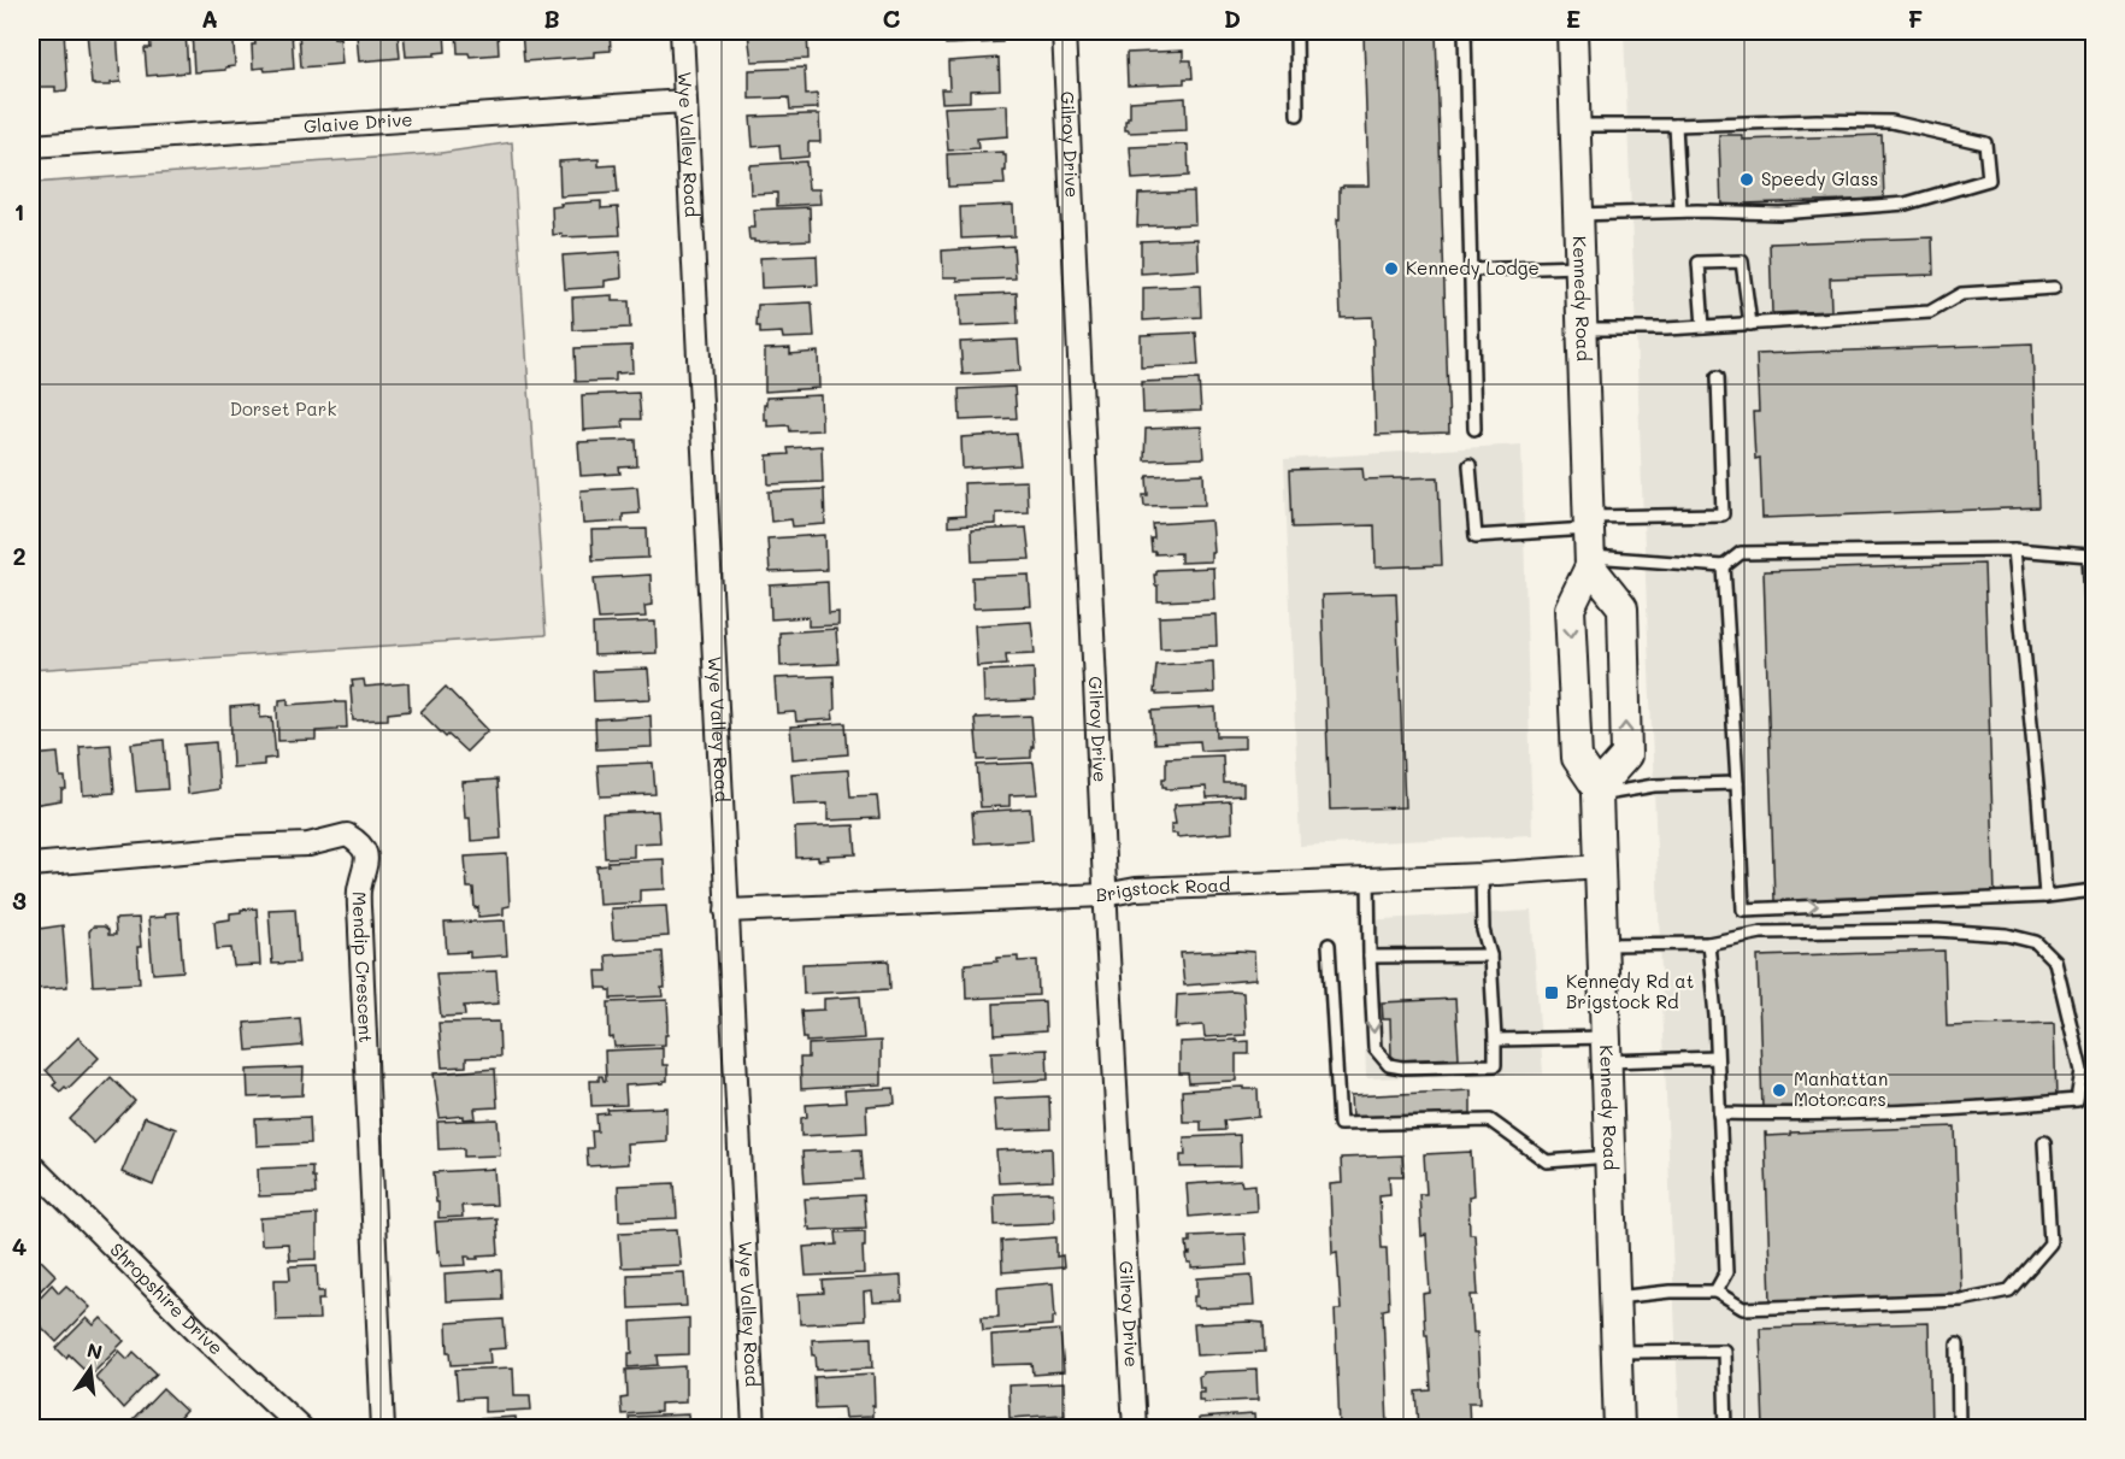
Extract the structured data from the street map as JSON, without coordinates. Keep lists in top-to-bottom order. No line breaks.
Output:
{"streets":{"main road":["Kennedy Road"],"street":["Glaive Drive","Wye Valley Road","Gilroy Drive","Brigstock Road","Mendip Crescent","Shropshire Drive"]},"crossings":[["Glaive Drive","Wye Valley Road"],["Wye Valley Road","Brigstock Road"],["Gilroy Drive","Brigstock Road"],["Kennedy Road","Brigstock Road"]],"parks":["Dorset Park"],"places":{"other":["Speedy Glass","Kennedy Lodge","Manhattan Motorcars"],"transit":["Kennedy Rd at Brigstock Rd"]},"north":"top","grid":{"columns":["A","B","C","D","E","F"],"rows":["1","2","3","4"]}}
